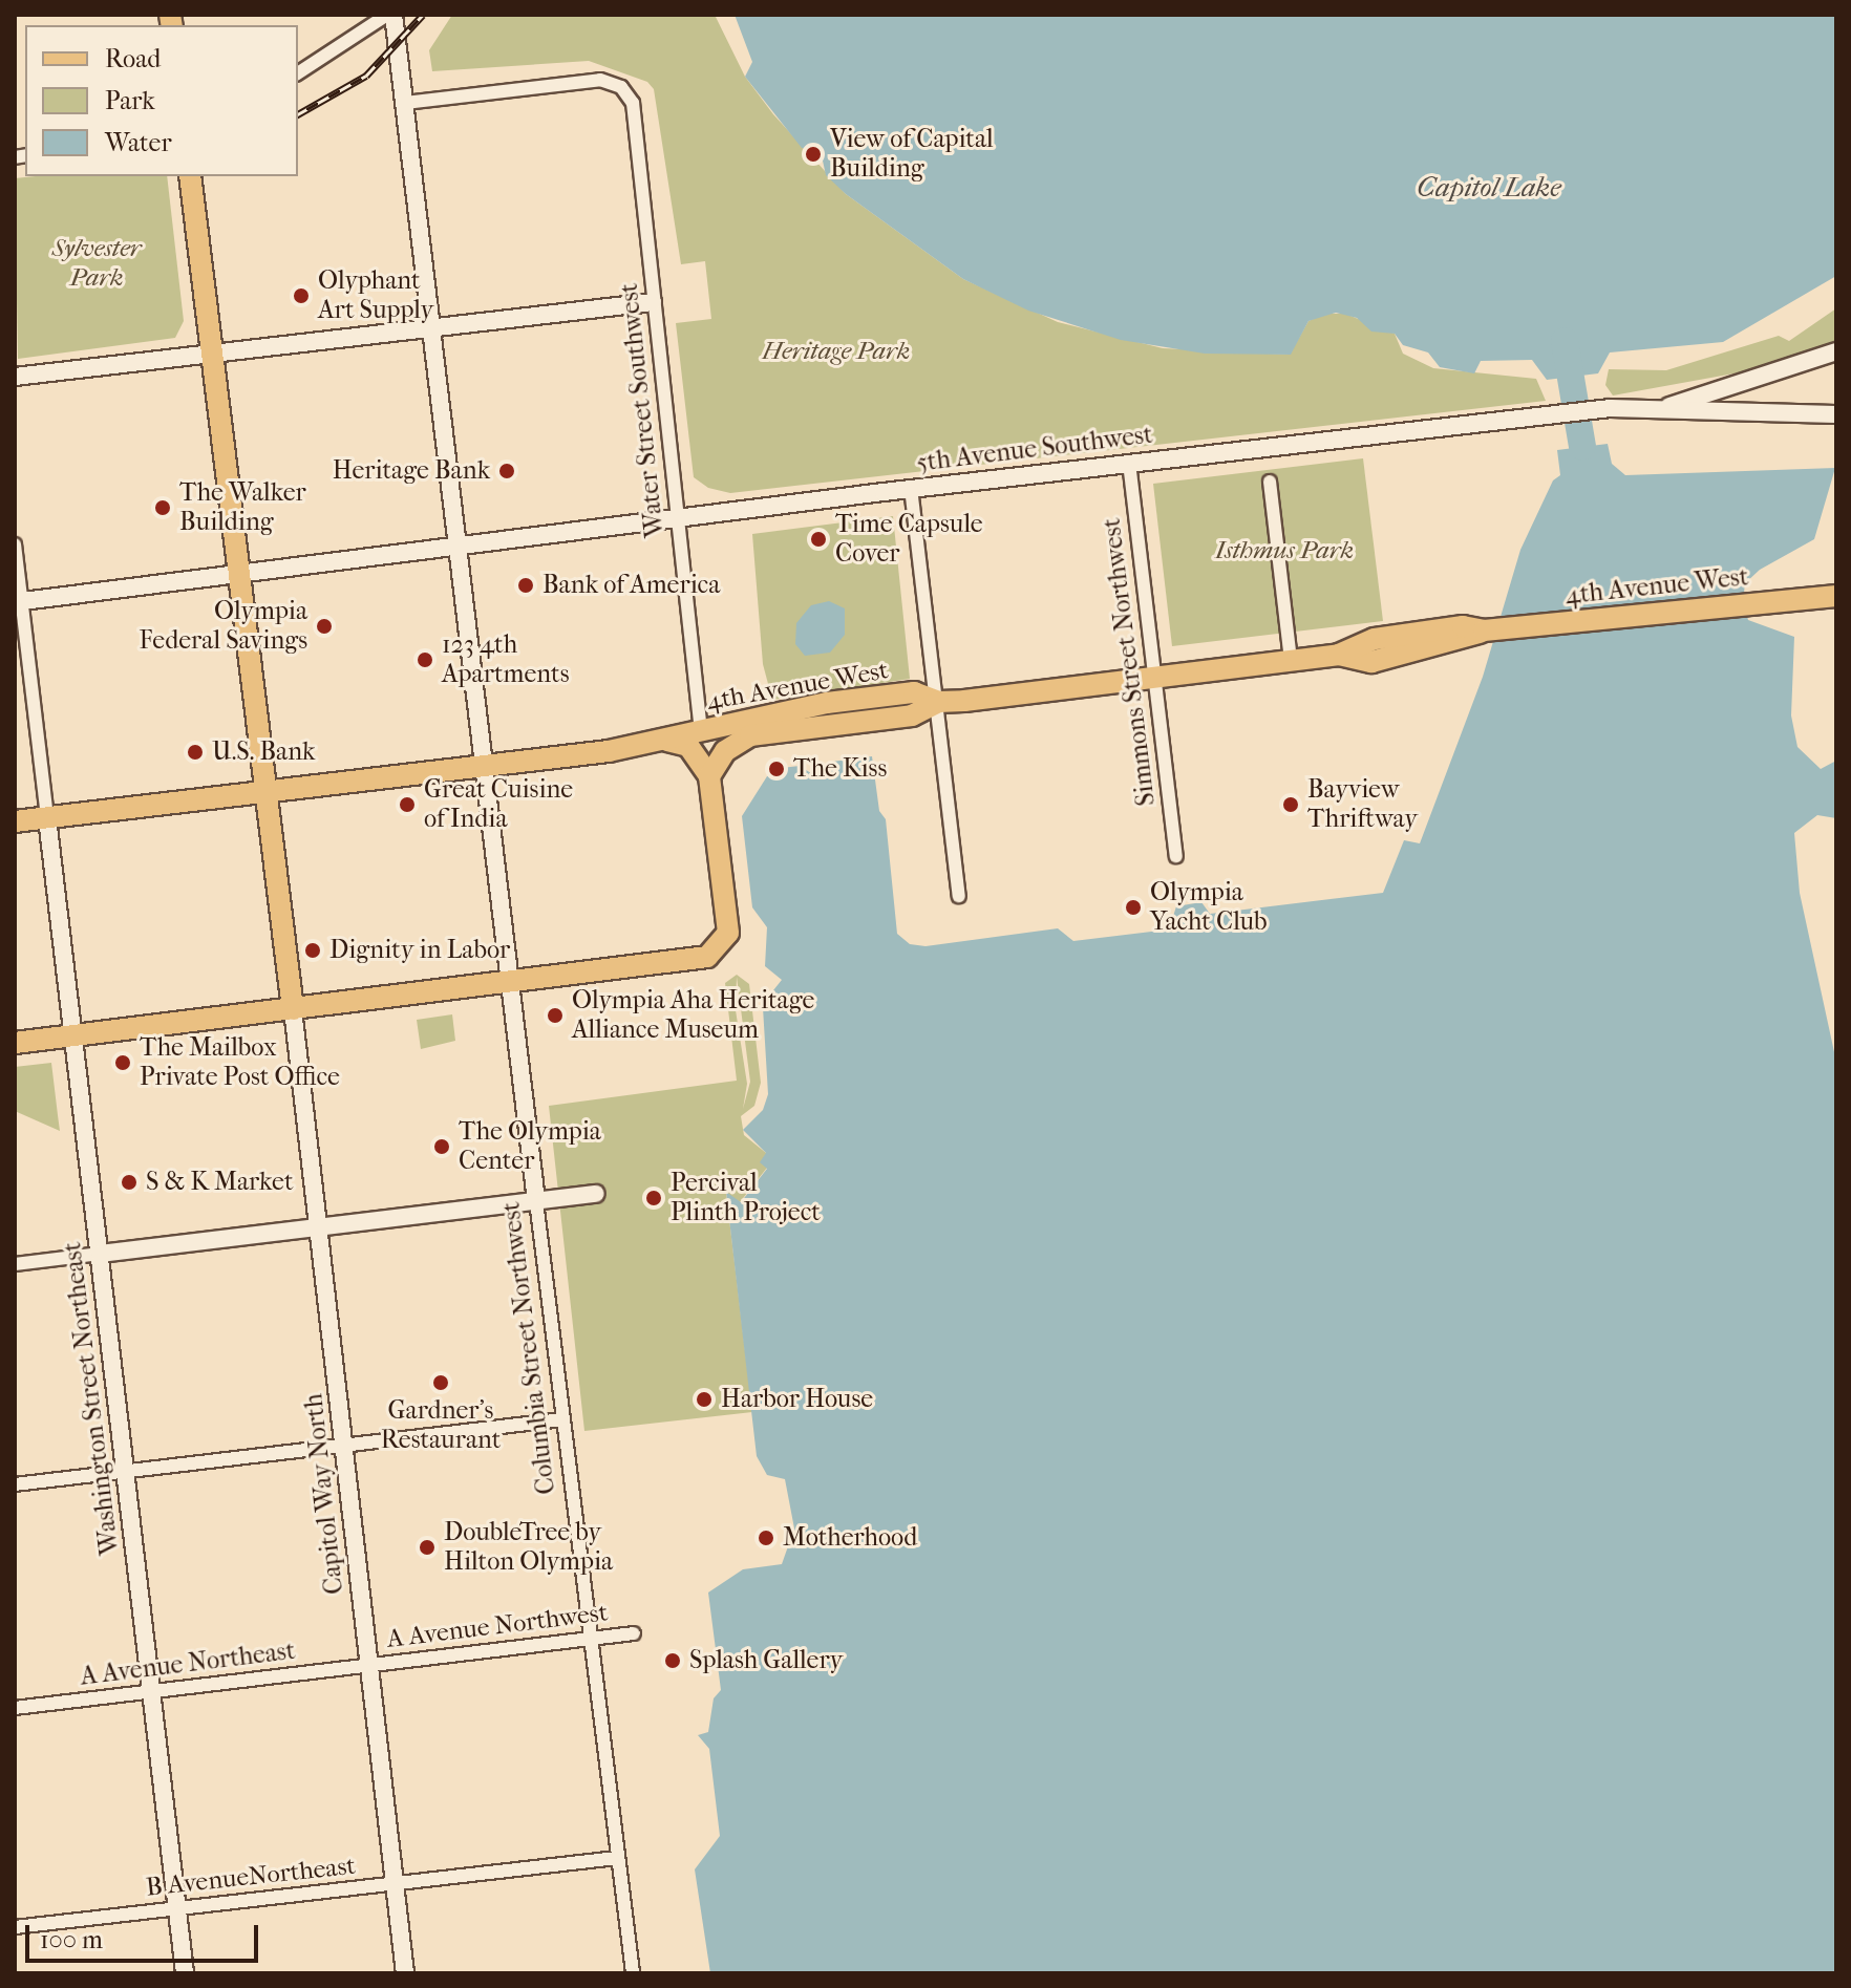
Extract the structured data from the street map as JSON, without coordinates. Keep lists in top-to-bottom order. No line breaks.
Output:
{"streets":{"main road":["4th Avenue West"],"street":["Water Street Southwest","5th Avenue Southwest","Simmons Street Northwest","Columbia Street Northwest","Washington Street Northeast","Capitol Way North","A Avenue Northwest","A Avenue Northeast","B AvenueNortheast"]},"crossings":[["Water Street Southwest","5th Avenue Southwest"],["Water Street Southwest","4th Avenue West"],["Water Street Southwest","Columbia Street Northwest"],["5th Avenue Southwest","Simmons Street Northwest"],["5th Avenue Southwest","Columbia Street Northwest"],["4th Avenue West","Simmons Street Northwest"],["4th Avenue West","Columbia Street Northwest"],["4th Avenue West","Washington Street Northeast"],["Columbia Street Northwest","A Avenue Northwest"],["Columbia Street Northwest","B AvenueNortheast"],["Washington Street Northeast","A Avenue Northeast"],["Washington Street Northeast","B AvenueNortheast"],["Capitol Way North","A Avenue Northwest"],["Capitol Way North","A Avenue Northeast"],["Capitol Way North","B AvenueNortheast"],["A Avenue Northwest","A Avenue Northeast"]],"water":["Capitol Lake"],"parks":["Sylvester Park","Heritage Park","Isthmus Park"],"places":["View of Capital Building","Olyphant Art Supply","Heritage Bank","The Walker Building","Time Capsule Cover","Bank of America","Olympia Federal Savings","123 4th Apartments","U.S. Bank","The Kiss","Great Cuisine of India","Bayview Thriftway","Olympia Yacht Club","Dignity in Labor","Olympia Aha Heritage Alliance Museum","The Mailbox Private Post Office","The Olympia Center","S & K Market","Percival Plinth Project","Gardner's Restaurant","Harbor House","Motherhood","DoubleTree by Hilton Olympia","Splash Gallery"],"legend":["Road","Park","Water"],"scale_bar":"100 m"}
